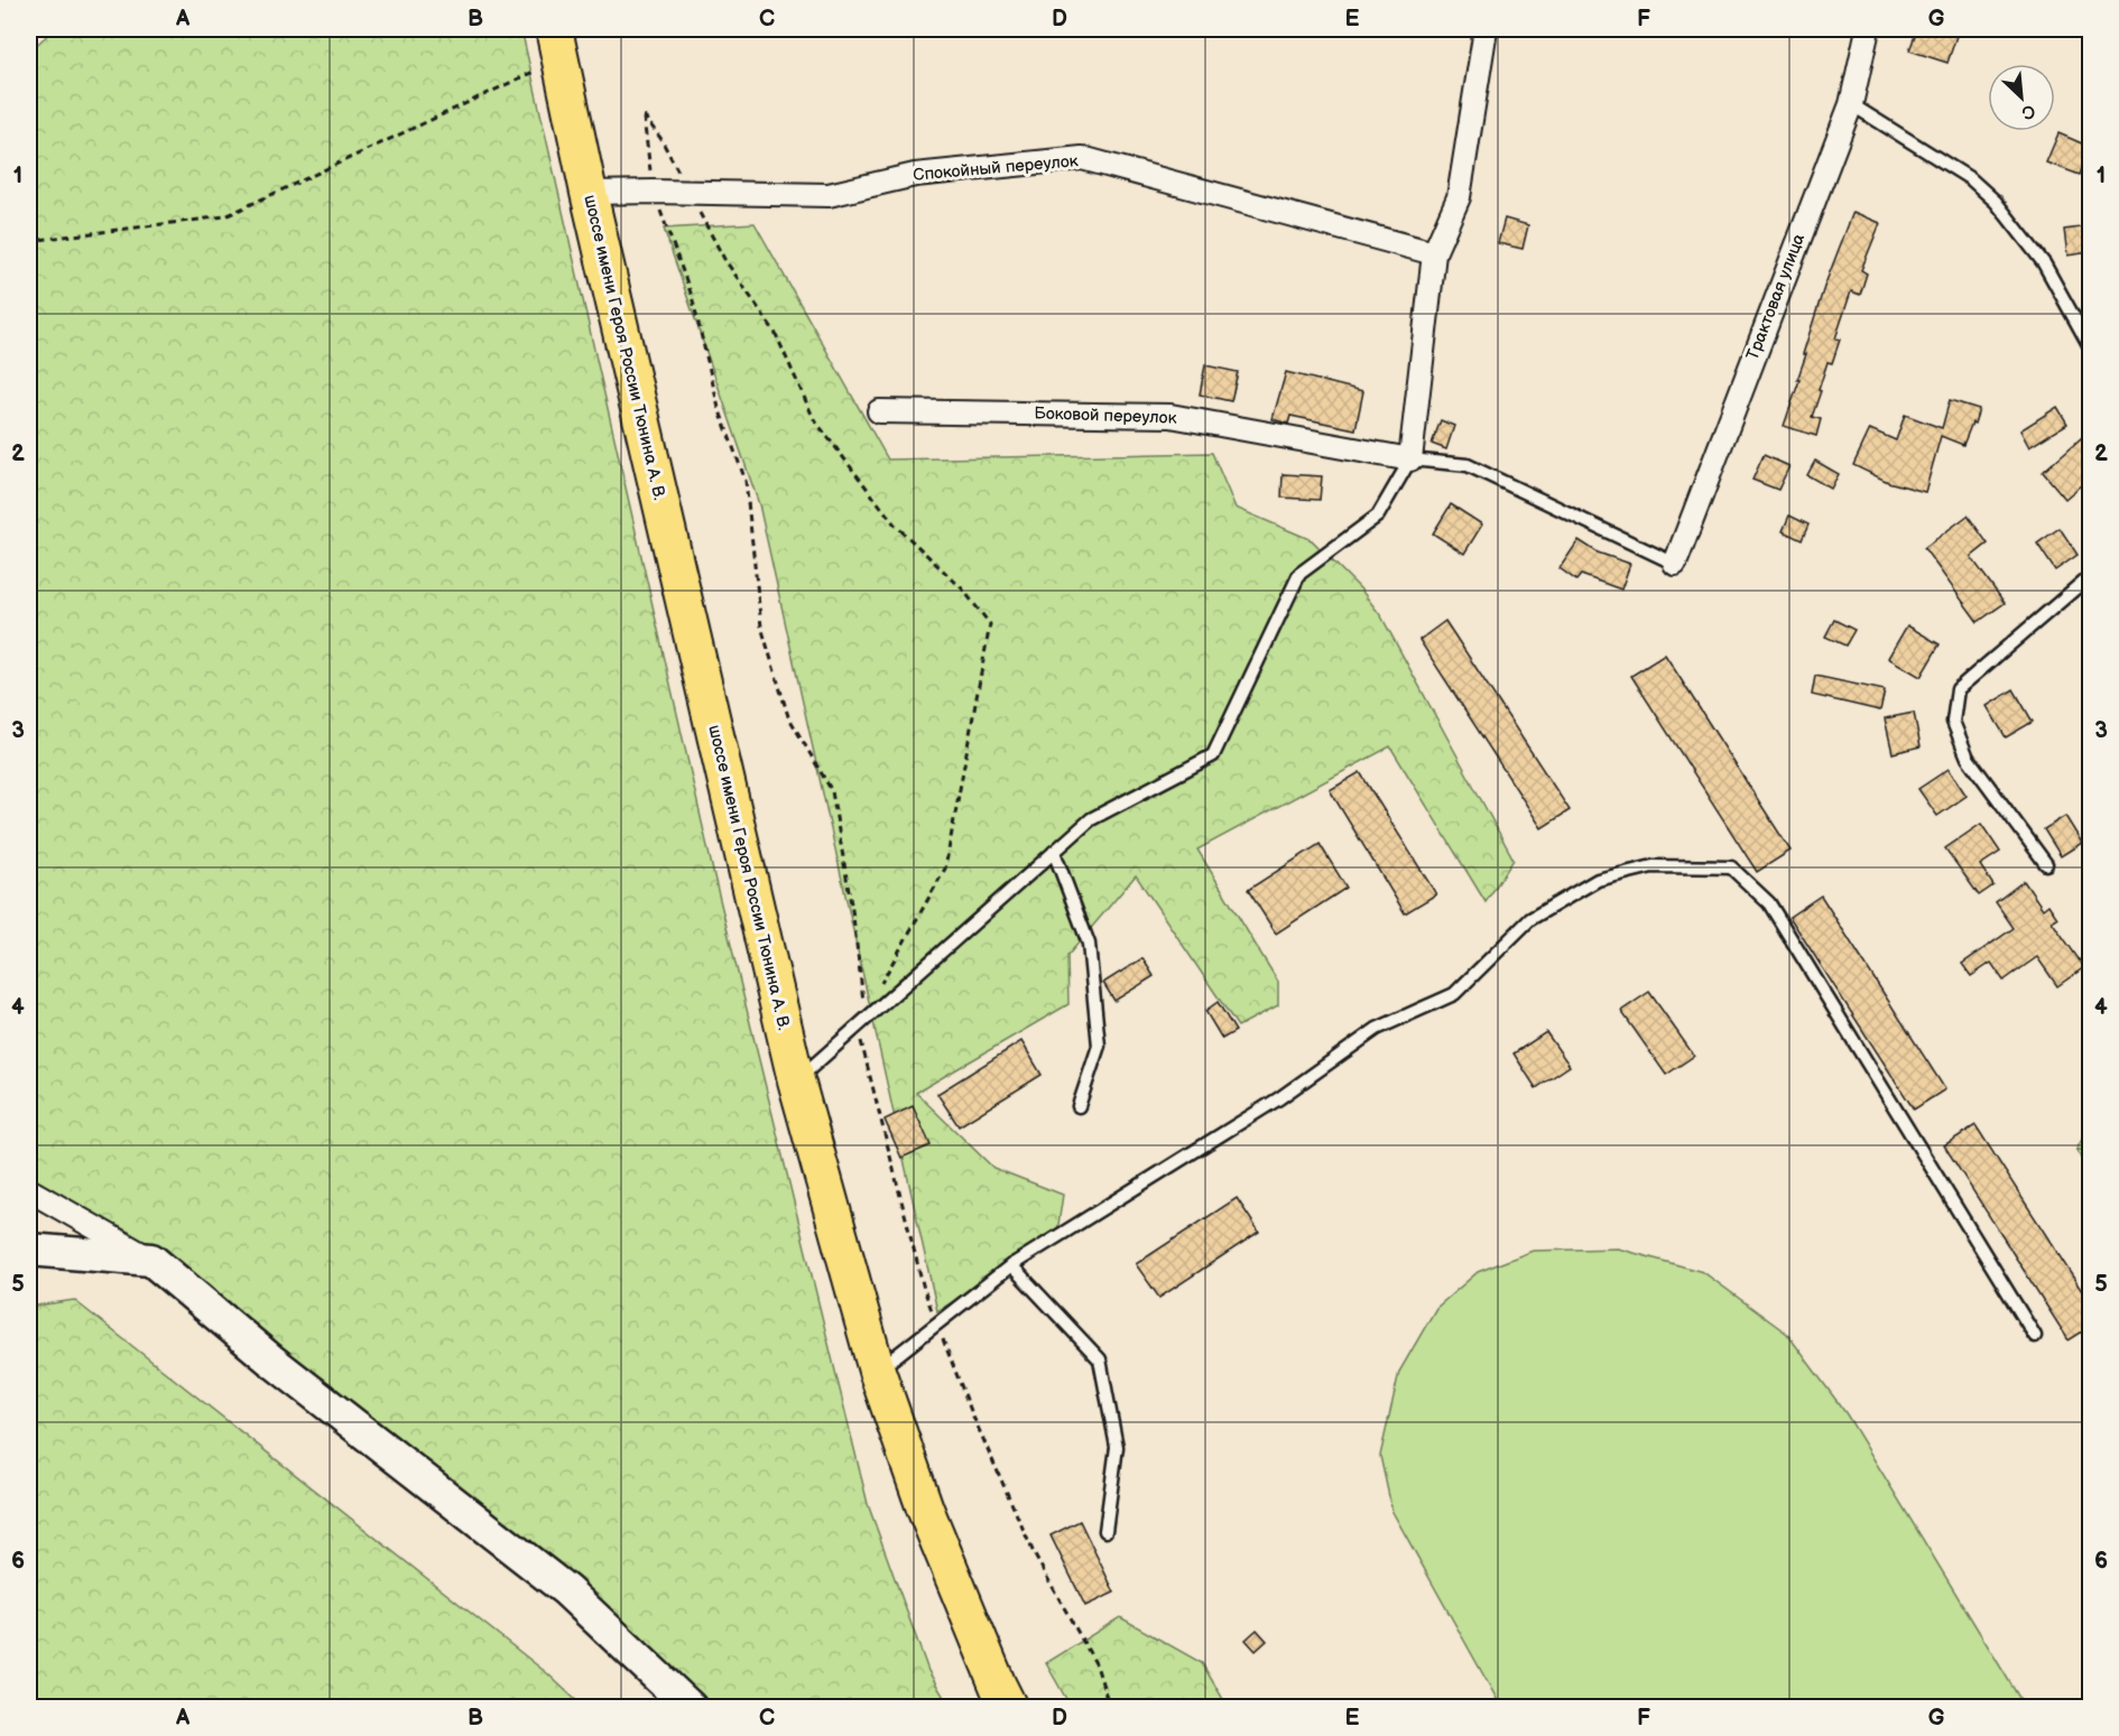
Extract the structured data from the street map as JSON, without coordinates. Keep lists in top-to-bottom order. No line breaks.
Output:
{"streets":{"main road":["шоссе имени Героя России Тюнина А. В."],"street":["Спокойный переулок","Трактовая улица","Боковой переулок"]},"crossings":[["Спокойный переулок","шоссе имени Героя России Тюнина А. В."]],"north":"bottom right","grid":{"columns":["A","B","C","D","E","F","G"],"rows":["1","2","3","4","5","6"]}}
